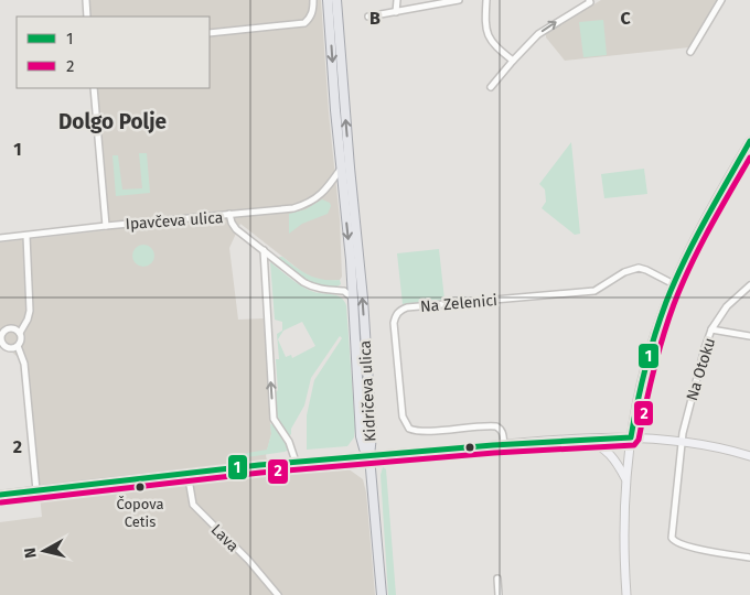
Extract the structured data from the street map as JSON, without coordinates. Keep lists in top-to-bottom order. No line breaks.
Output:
{"streets":{"main road":["Kidričeva ulica"],"street":["Ipavčeva ulica","Na Zelenici","Na Otoku","Lava"]},"crossings":[["Ipavčeva ulica","Kidričeva ulica"]],"districts":["Dolgo Polje"],"places":["Čopova Cetis"],"lines":["transit line 1","transit line 2"],"legend":["1","2"],"north":"left","grid":{"columns":["B","C"],"rows":["1","2"]}}
